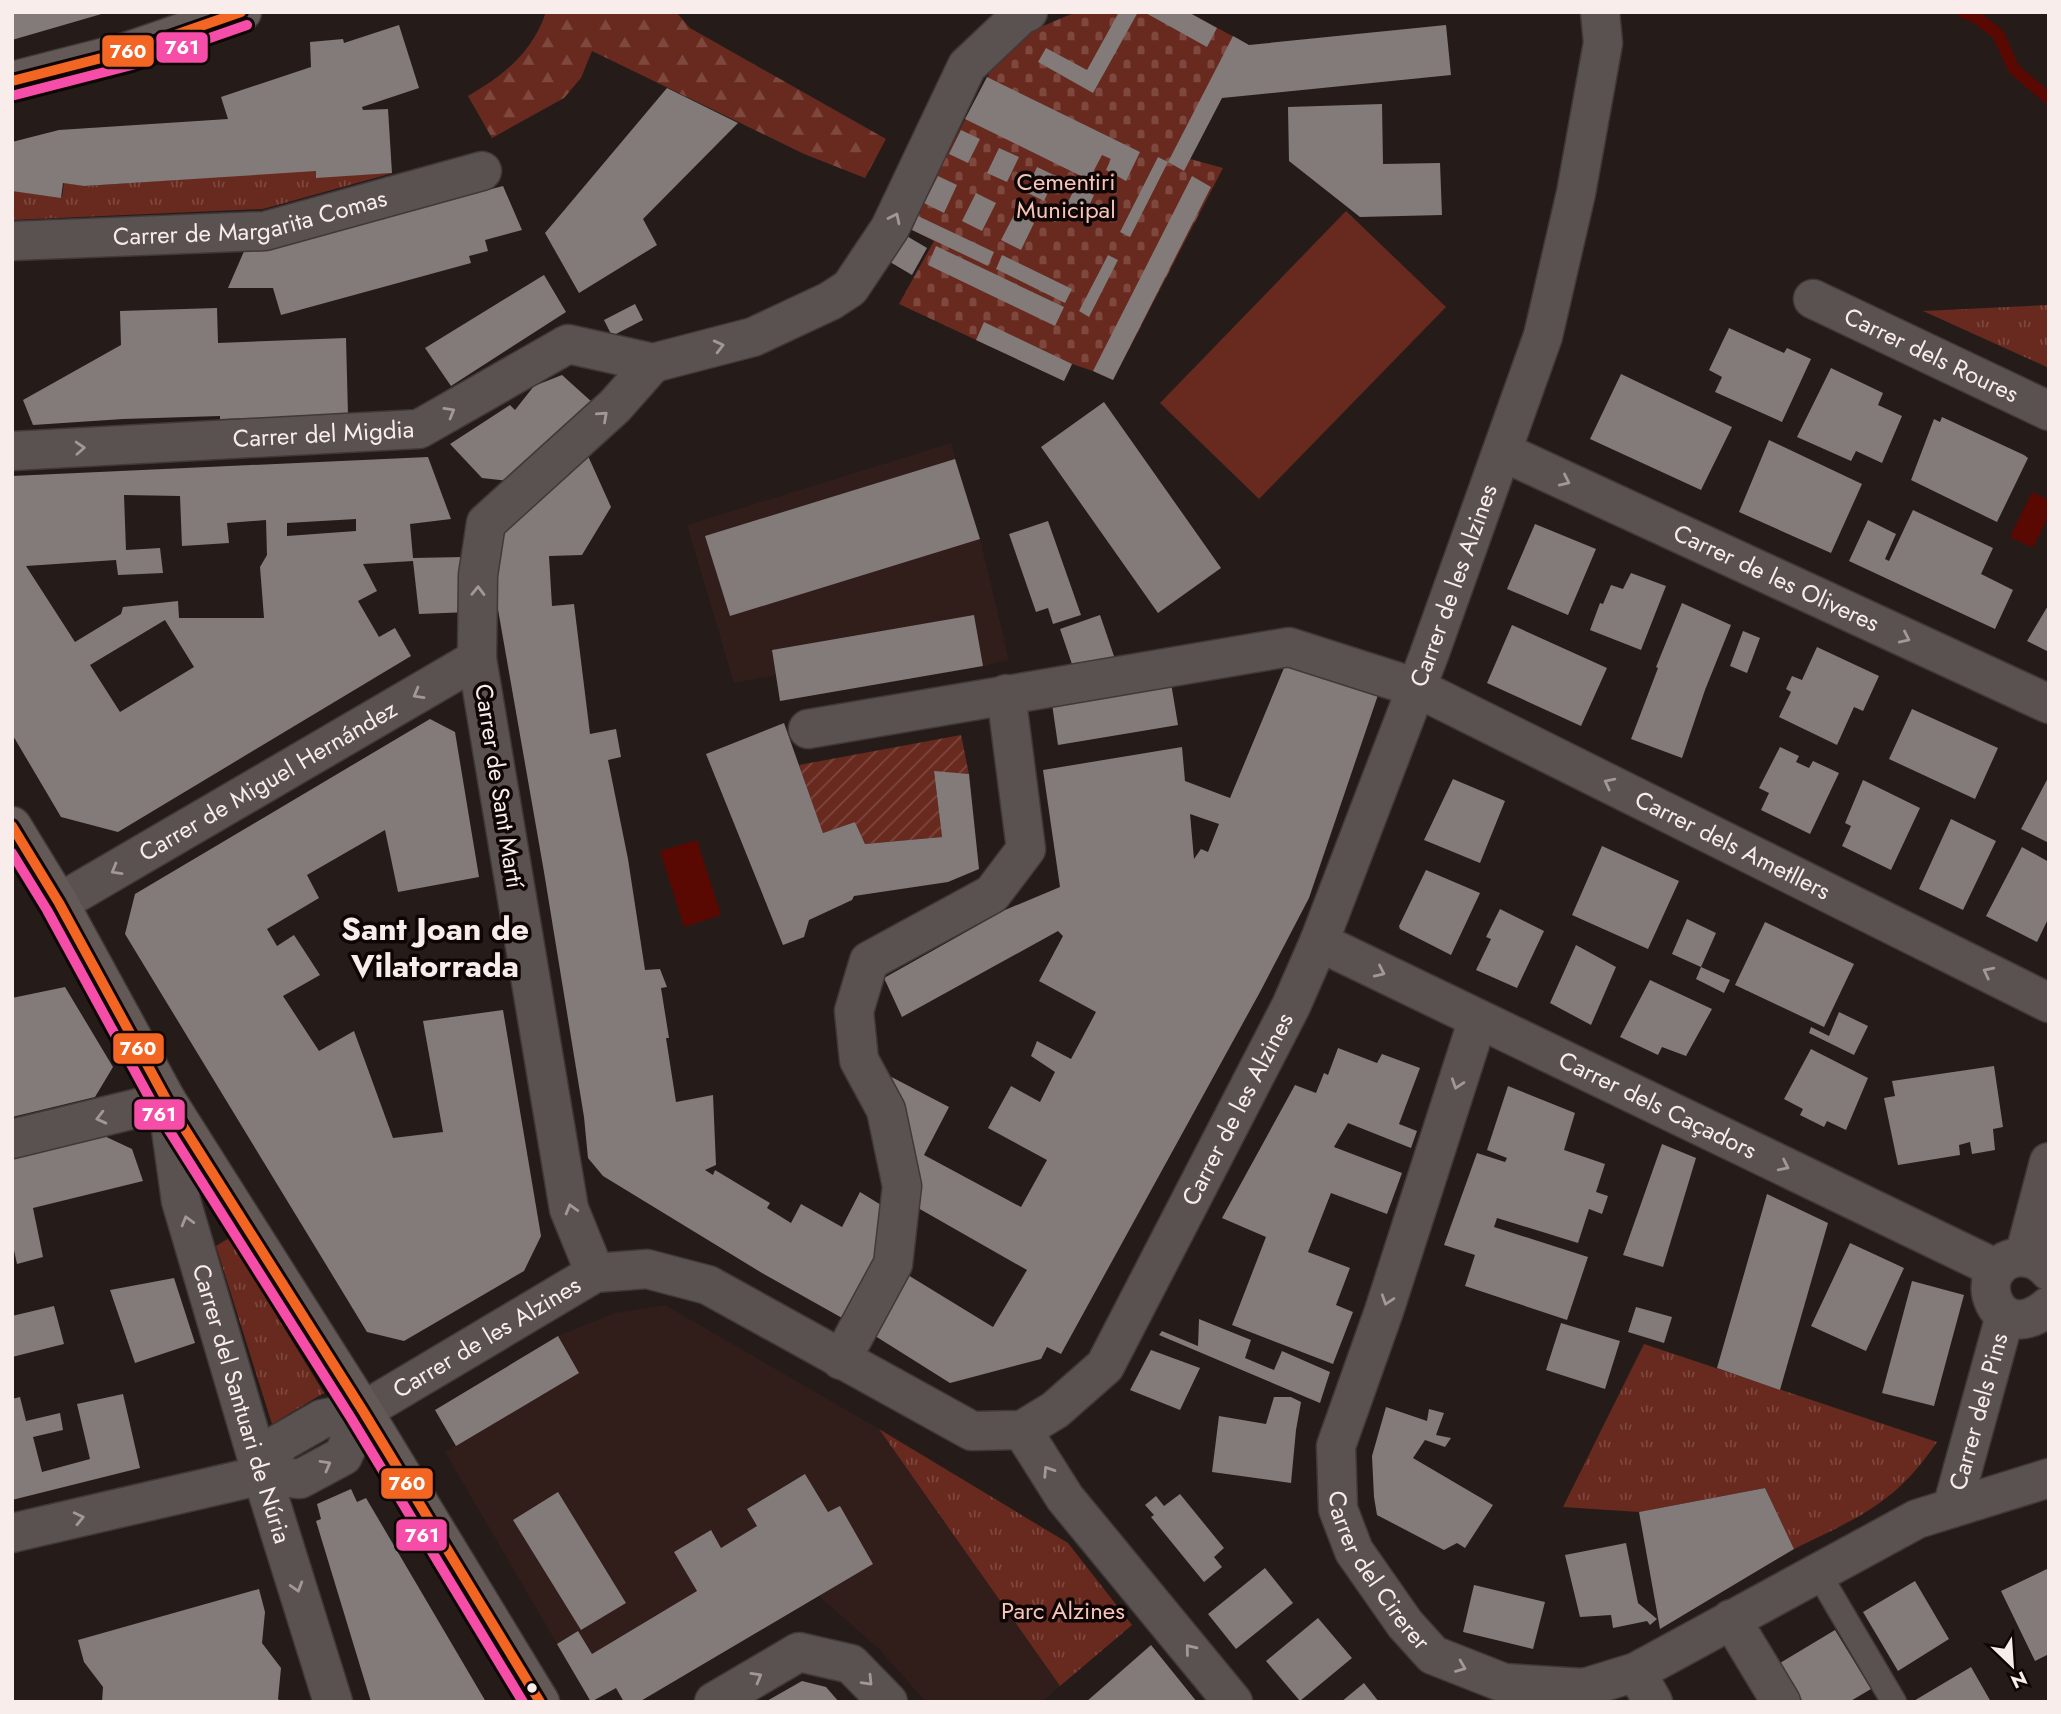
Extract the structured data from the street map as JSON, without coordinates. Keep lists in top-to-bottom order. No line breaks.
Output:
{"streets":{"street":["Carrer de Margarita Comas","Carrer dels Roures","Carrer del Migdia","Carrer de les Oliveres","Carrer de les Alzines","Carrer de Miguel Hernández","Carrer de Sant Martí","Carrer dels Ametllers","Carrer dels Caçadors","Carrer del Santuari de Núria","Carrer dels Pins","Carrer del Cirerer"]},"crossings":[["Carrer del Migdia","Carrer de Sant Martí"],["Carrer de les Oliveres","Carrer de les Alzines"],["Carrer de les Alzines","Carrer de Sant Martí"],["Carrer de les Alzines","Carrer dels Ametllers"],["Carrer de les Alzines","Carrer dels Caçadors"],["Carrer de les Alzines","Carrer del Santuari de Núria"],["Carrer de Miguel Hernández","Carrer de Sant Martí"],["Carrer dels Caçadors","Carrer del Cirerer"],["Carrer dels Pins","Carrer del Cirerer"]],"one_way":["Carrer del Migdia","Carrer de les Oliveres","Carrer de Miguel Hernández","Carrer de Sant Martí","Carrer dels Ametllers","Carrer dels Caçadors"],"districts":["Sant Joan de Vilatorrada"],"parks":["Cementiri Municipal","Parc Alzines"],"lines":["transit line 760","transit line 761"],"north":"bottom right"}
